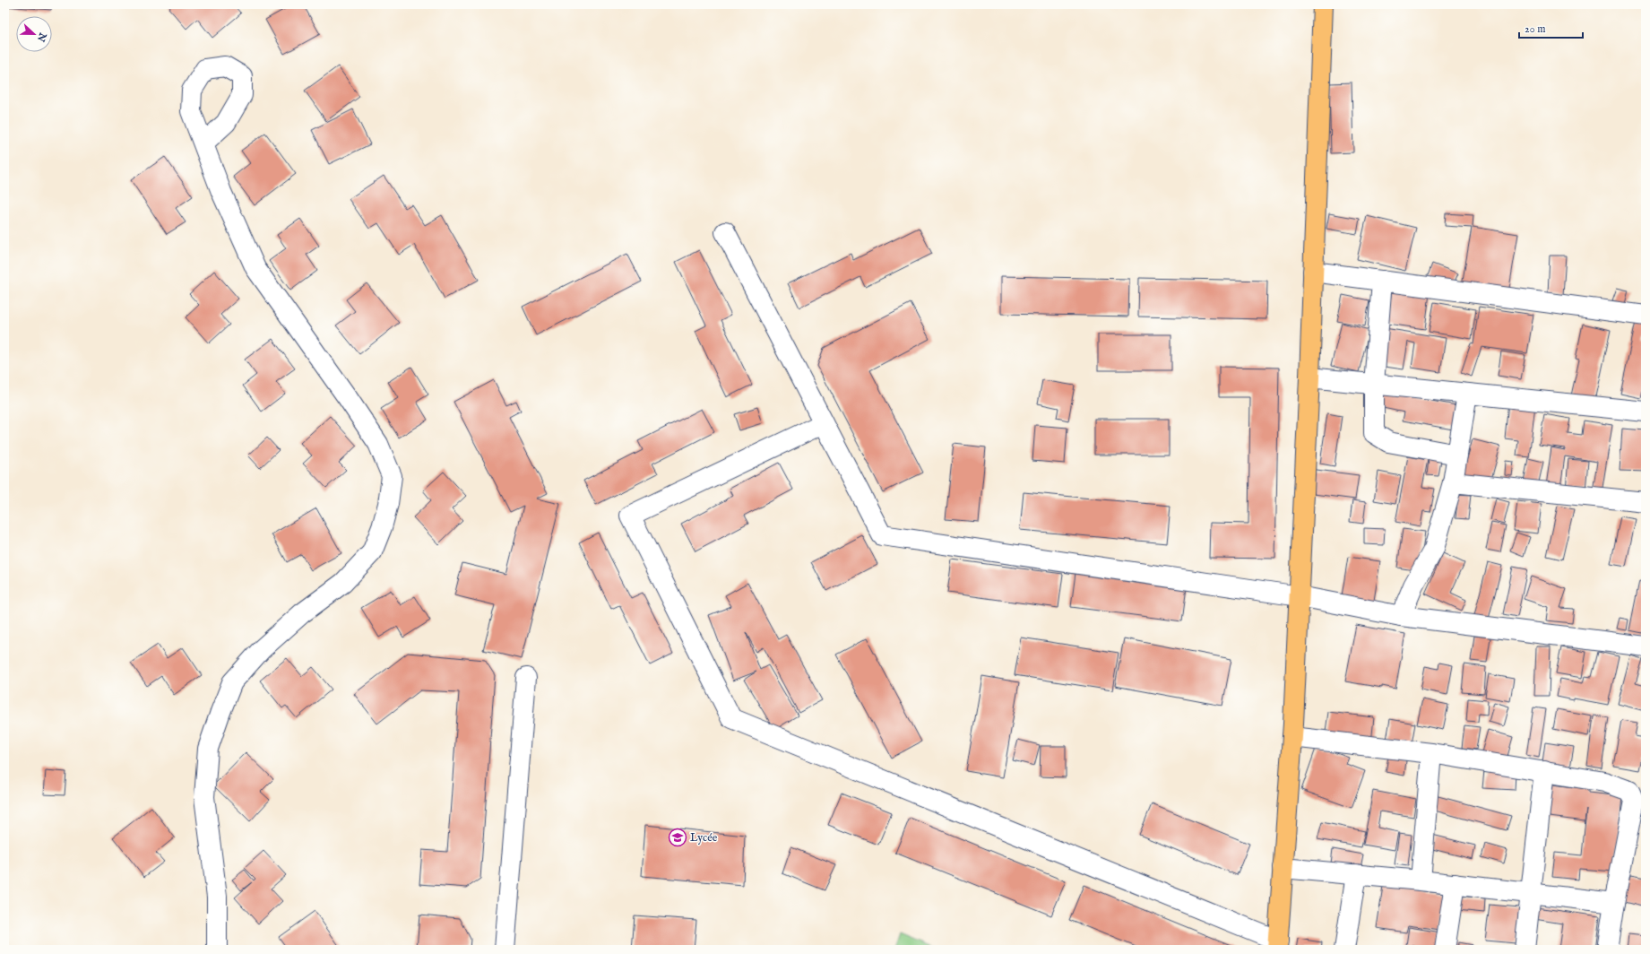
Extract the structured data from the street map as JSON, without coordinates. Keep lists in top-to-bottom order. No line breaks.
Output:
{"places":{"school or university":["Lycée"]},"scale_bar":"20 m","north":"right"}
